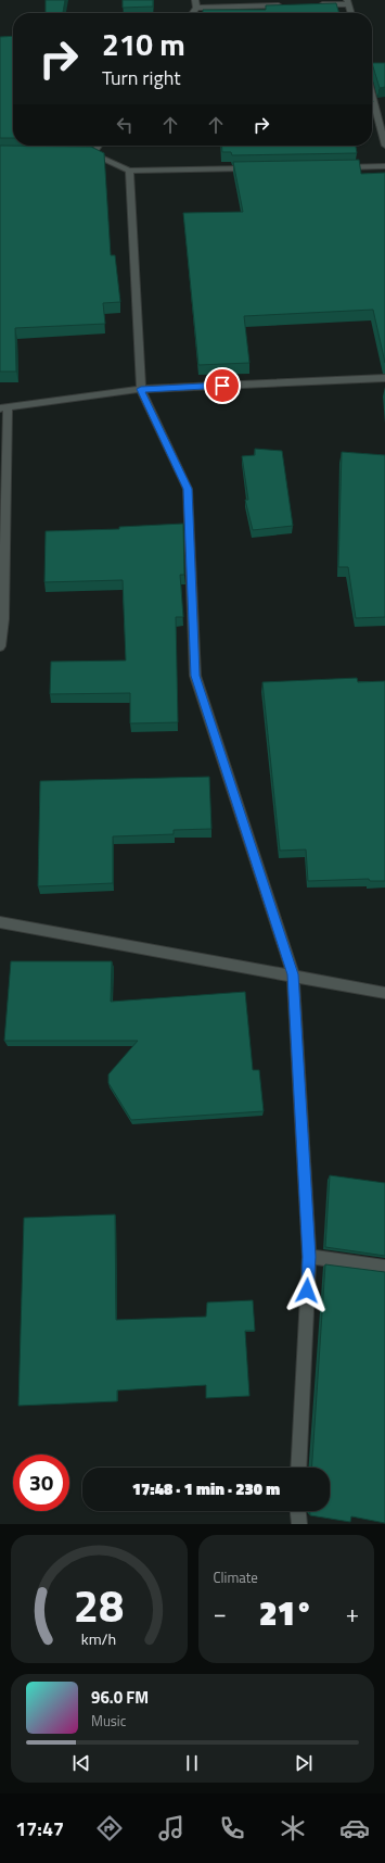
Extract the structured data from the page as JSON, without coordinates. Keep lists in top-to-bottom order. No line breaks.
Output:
{"page":{"turn":["210 m","Turn right"],"limit":"30","trip":"17:48 · 1 min · 230 m","tile":"Climate","heat":["−","21°","+"],"song":["96.0 FM","Music"],"tabs":"17:47","gauge":["28","km/h"]}}
